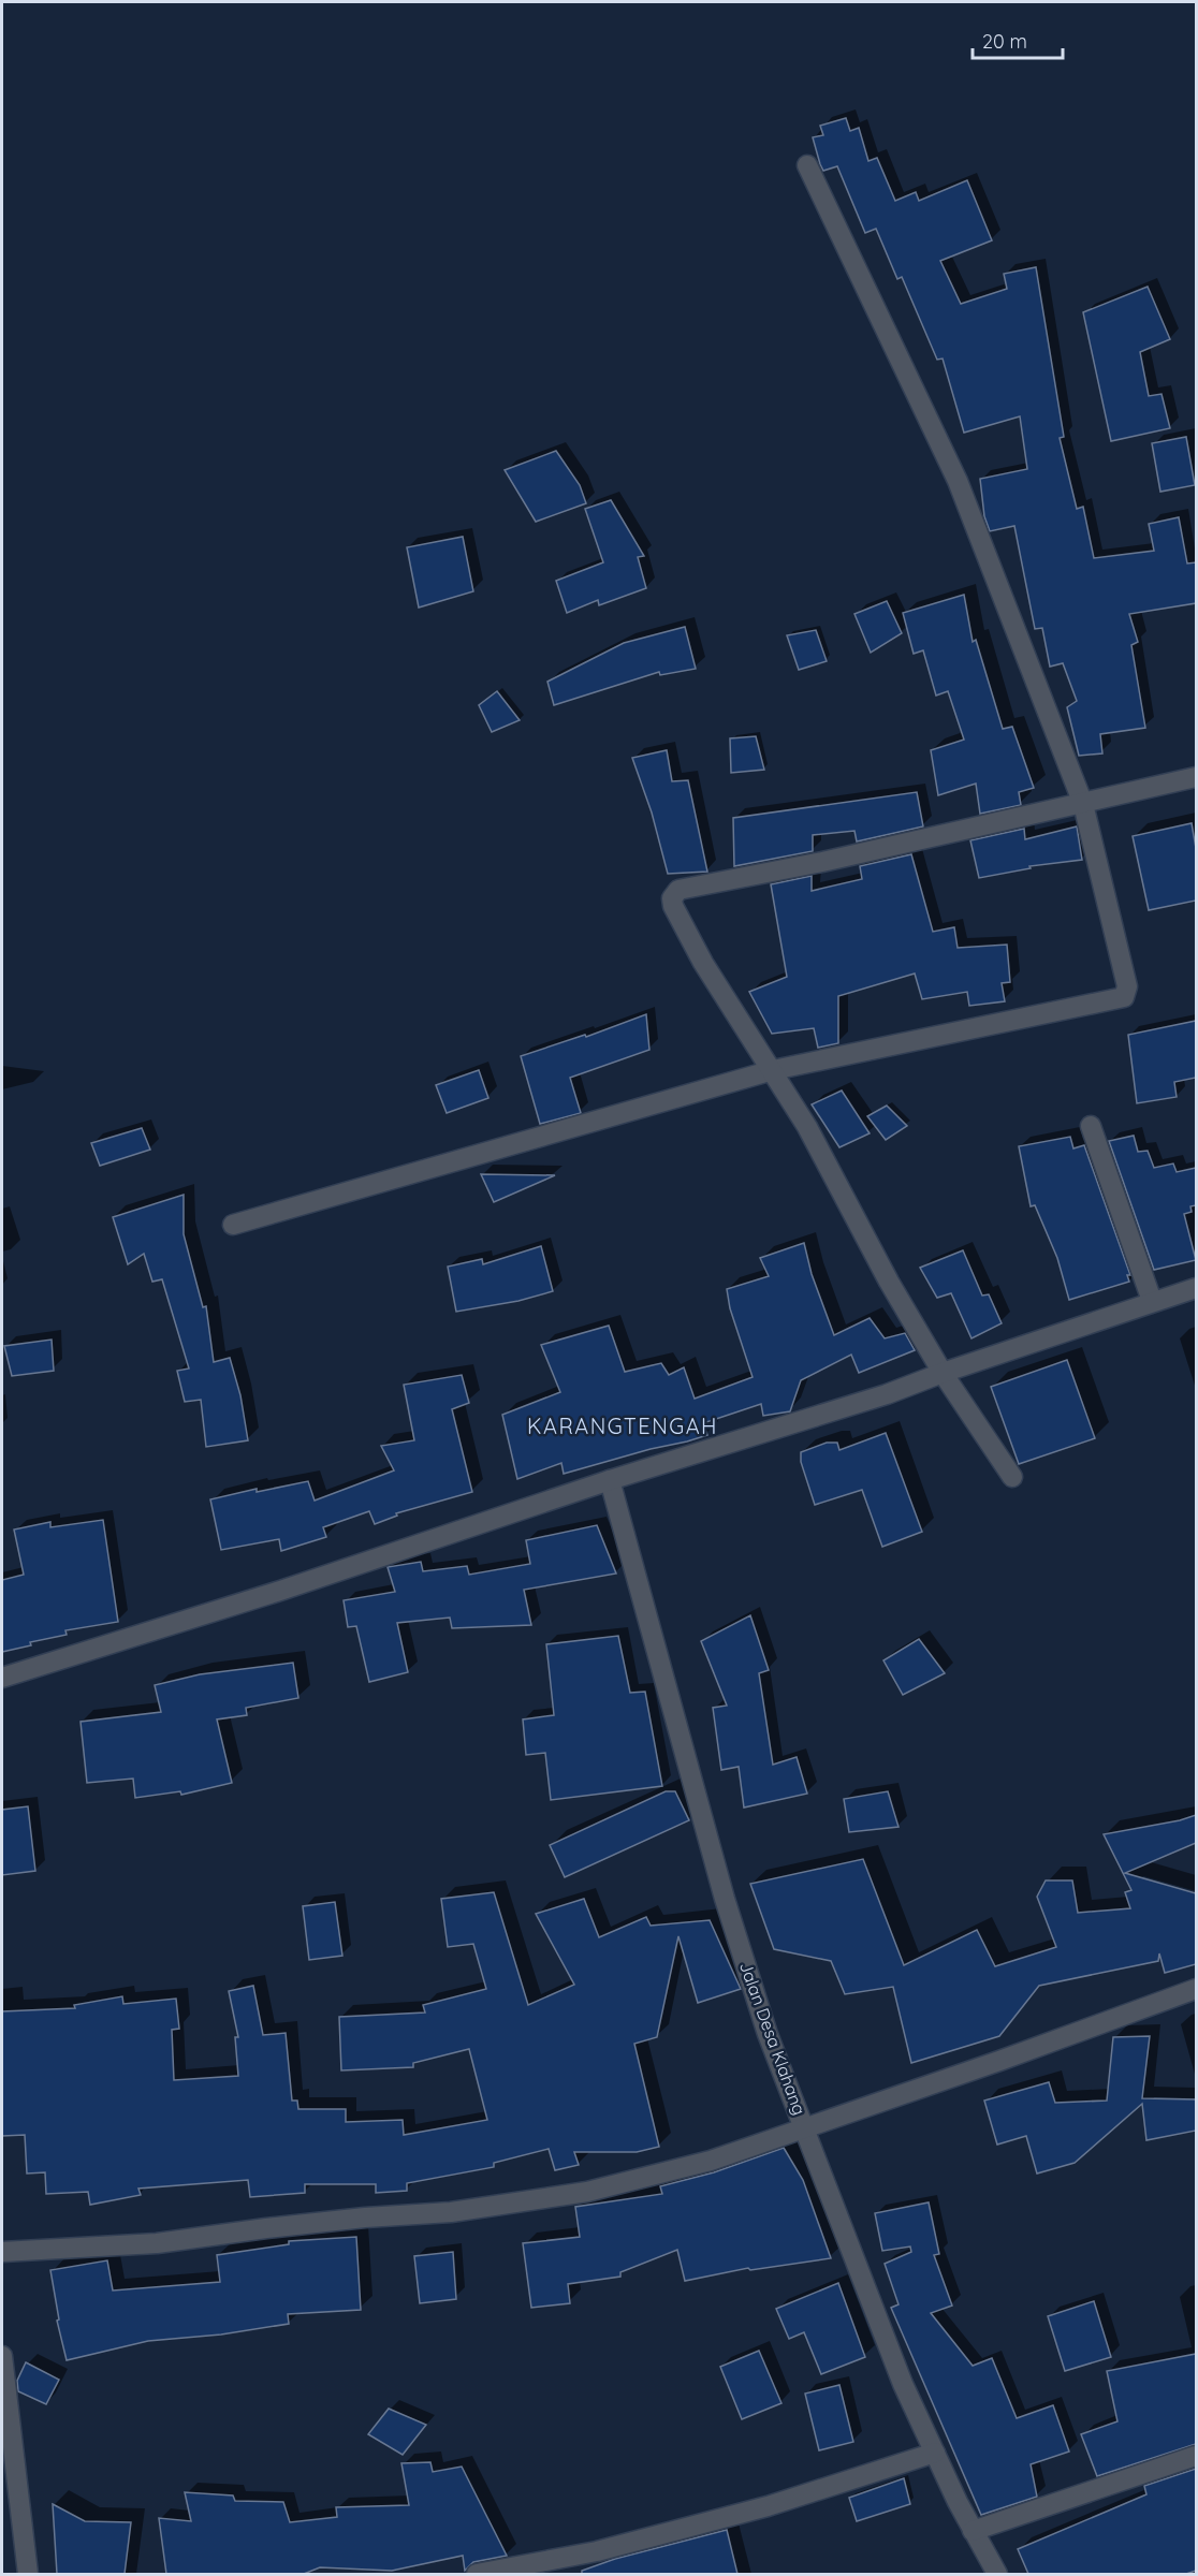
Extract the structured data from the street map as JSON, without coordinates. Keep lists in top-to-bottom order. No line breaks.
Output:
{"streets":{"street":["Jalan Desa Klahang"]},"districts":["KARANGTENGAH"],"scale_bar":"20 m"}
